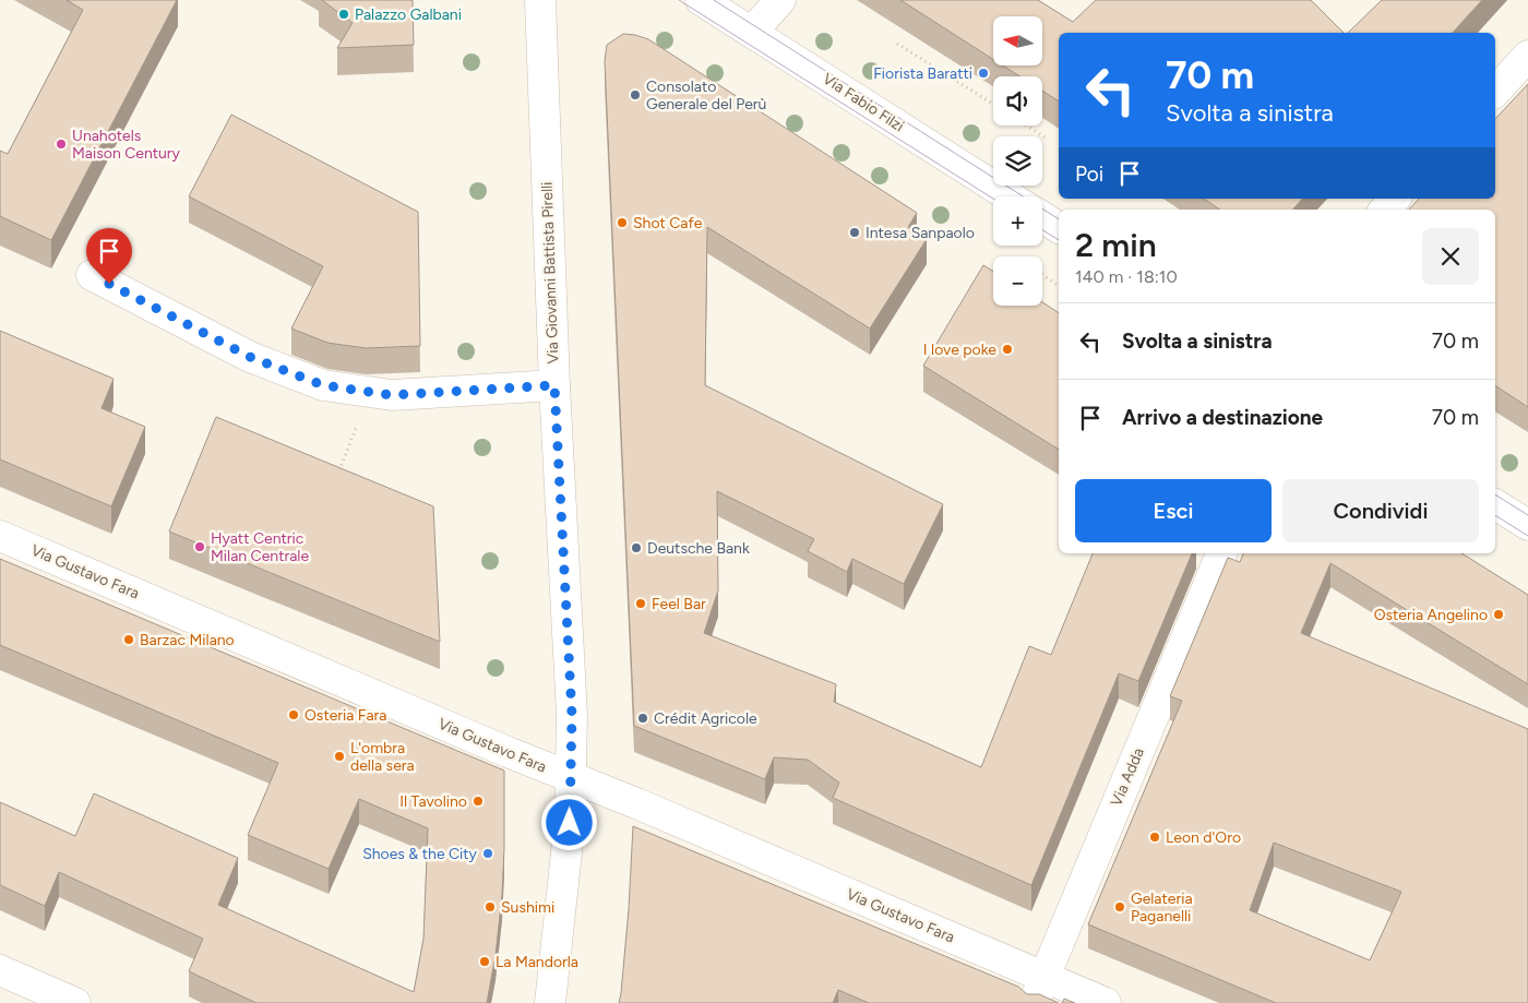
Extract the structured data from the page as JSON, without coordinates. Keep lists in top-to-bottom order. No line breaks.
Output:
{"streets":{"street":["Via Fabio Filzi","Via Giovanni Battista Pirelli","Via Gustavo Fara","Via Adda"]},"crossings":[["Via Giovanni Battista Pirelli","Via Gustavo Fara"],["Via Gustavo Fara","Via Adda"]],"places":["Palazzo Galbani","Fiorista Baratti","Consolato Generale del Perù","Unahotels Maison Century","Shot Cafe","Intesa Sanpaolo","I love poke","Hyatt Centric Milan Centrale","Deutsche Bank","Feel Bar","Osteria Angelino","Barzac Milano","Osteria Fara","Crédit Agricole","L'ombra della sera","Il Tavolino","Leon d'Oro","Shoes & the City","Sushimi","Gelateria Paganelli","La Mandorla"],"north":"left","page":{"map_buttons":["+","−"],"turn":["70 m","Svolta a sinistra"],"then":"Poi","heading":["2 min","140 m · 18:10"],"list":[{"name":"Svolta a sinistra","value":"70 m"},{"name":"Arrivo a destinazione","value":"70 m"}],"buttons":["Esci","Condividi"]}}
